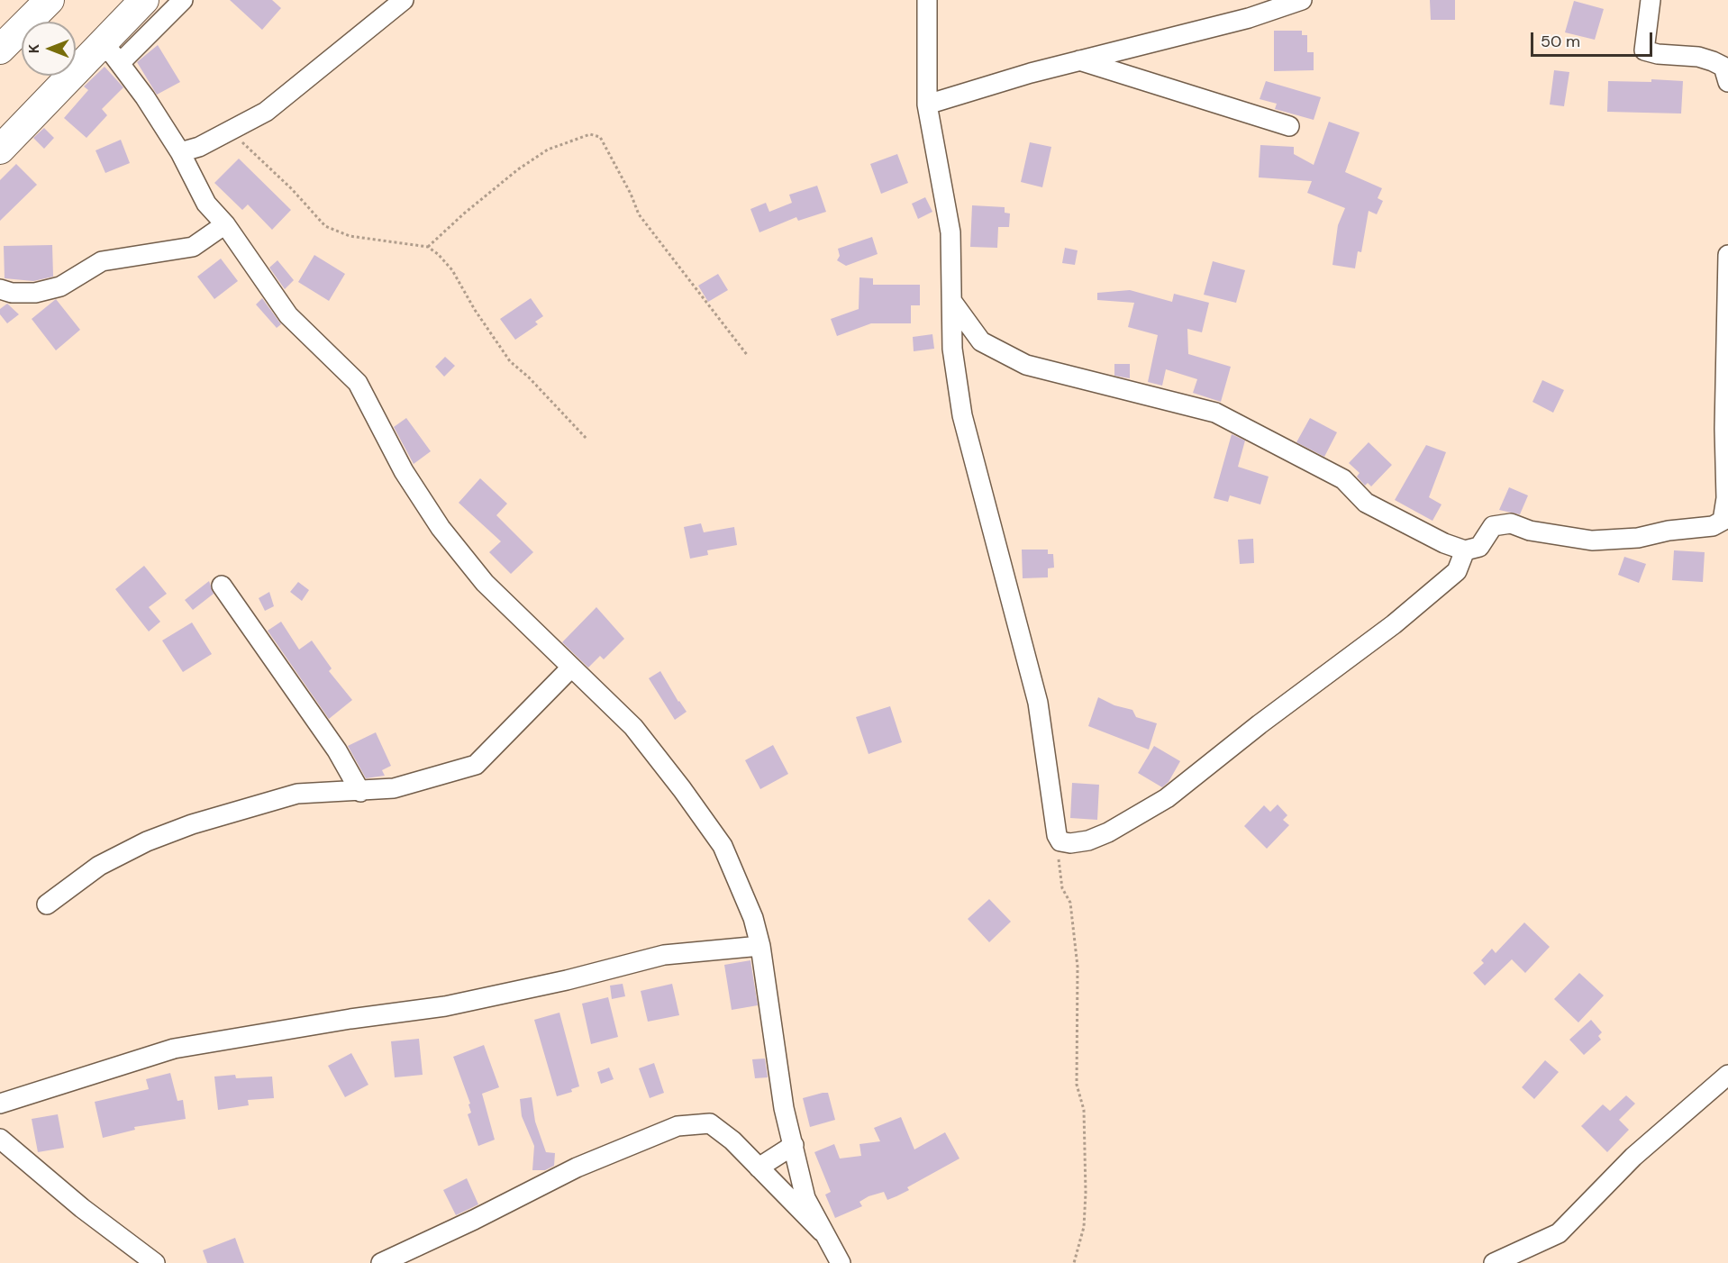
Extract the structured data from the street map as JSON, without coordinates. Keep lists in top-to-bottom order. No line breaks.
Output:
{"scale_bar":"50 m","north":"left"}
